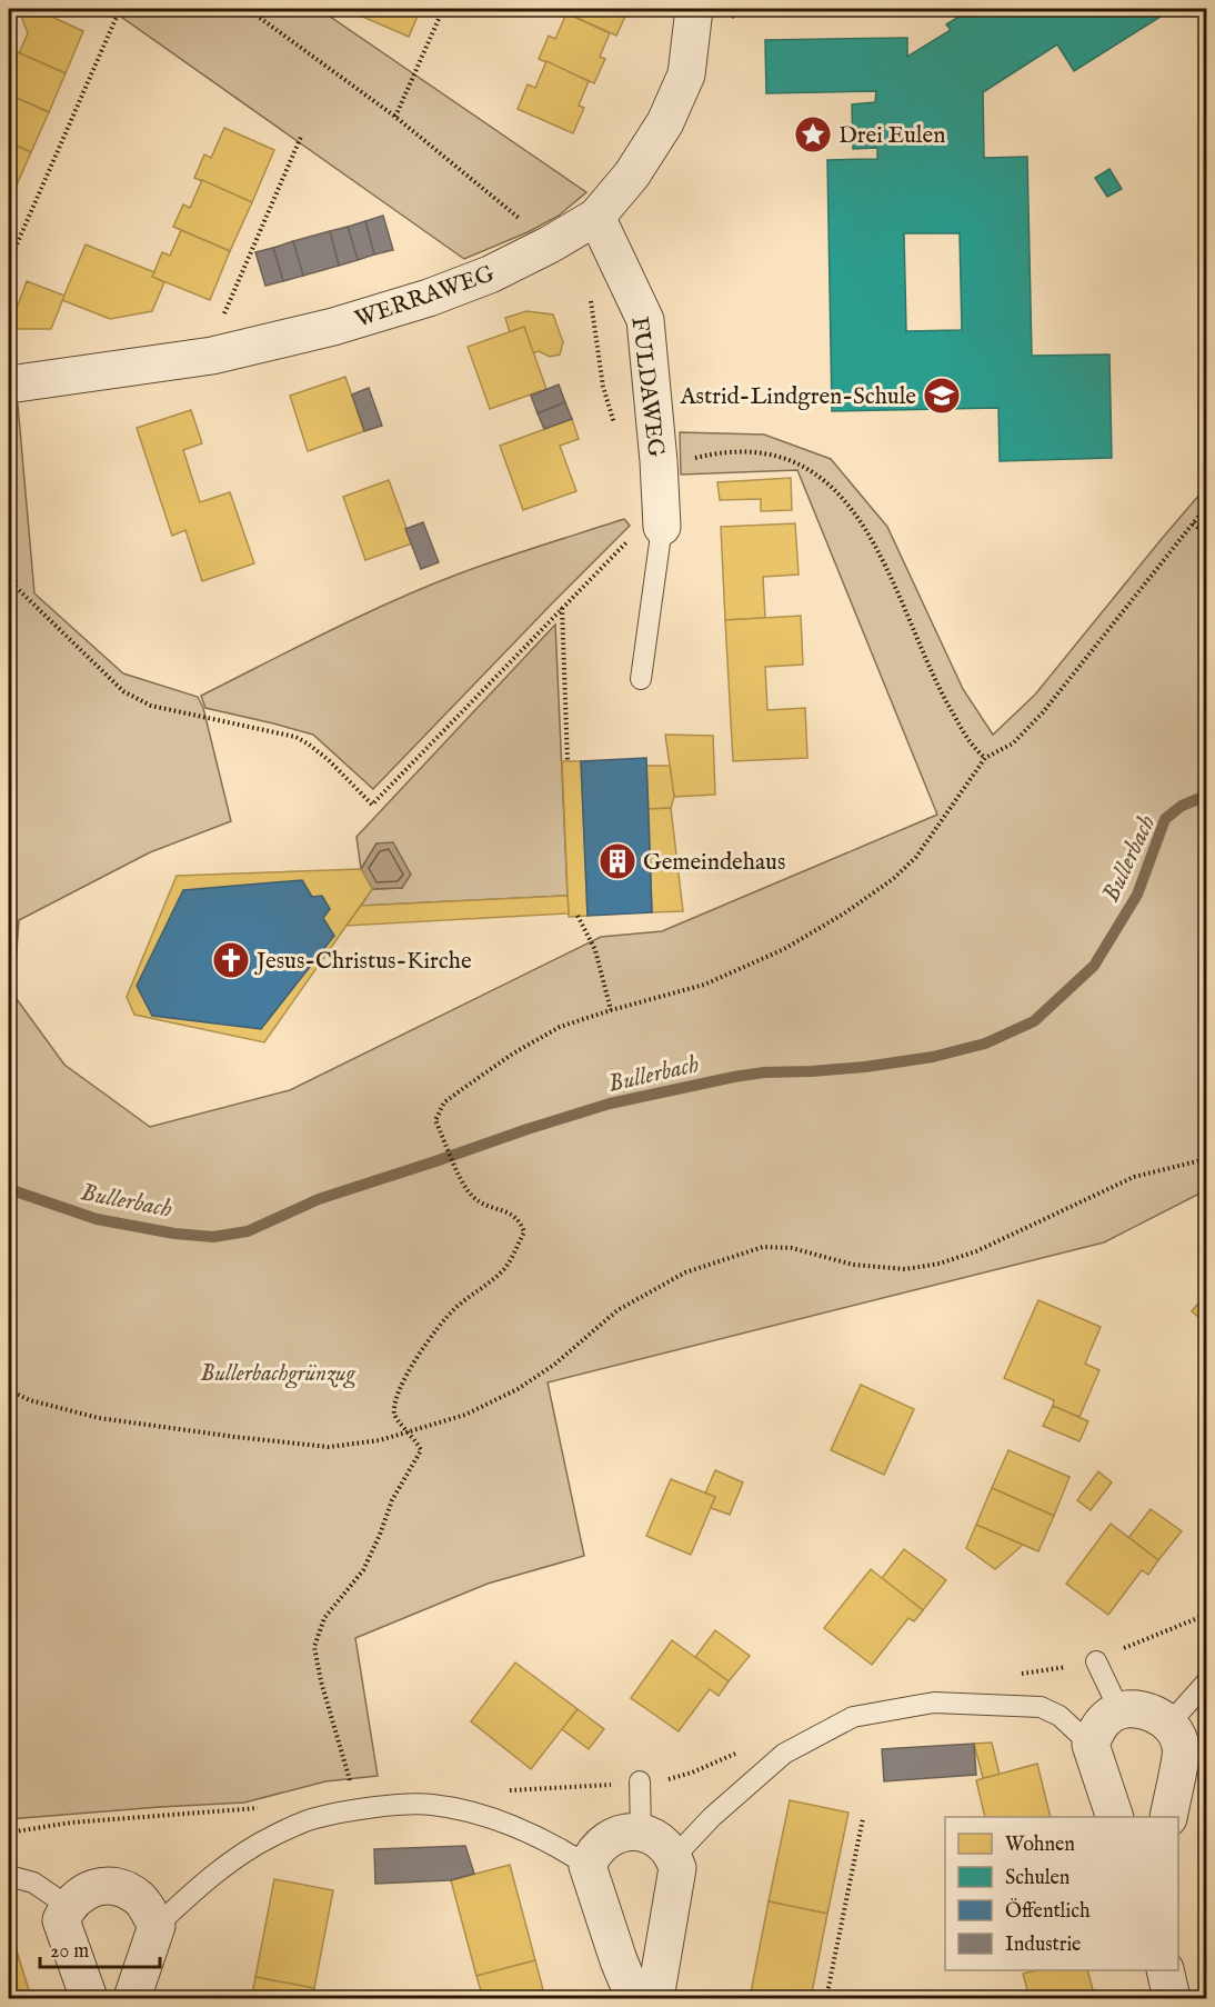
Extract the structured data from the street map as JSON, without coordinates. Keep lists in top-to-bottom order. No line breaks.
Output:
{"streets":{"street":["WERRAWEG","FULDAWEG"]},"crossings":[["WERRAWEG","FULDAWEG"]],"water":["Bullerbach"],"parks":["Bullerbachgrünzug"],"places":{"place":["Drei Eulen"],"school or university":["Astrid-Lindgren-Schule"],"building":["Gemeindehaus"],"church":["Jesus-Christus-Kirche"]},"legend":["Wohnen","Schulen","Öffentlich","Industrie"],"scale_bar":"20 m"}
